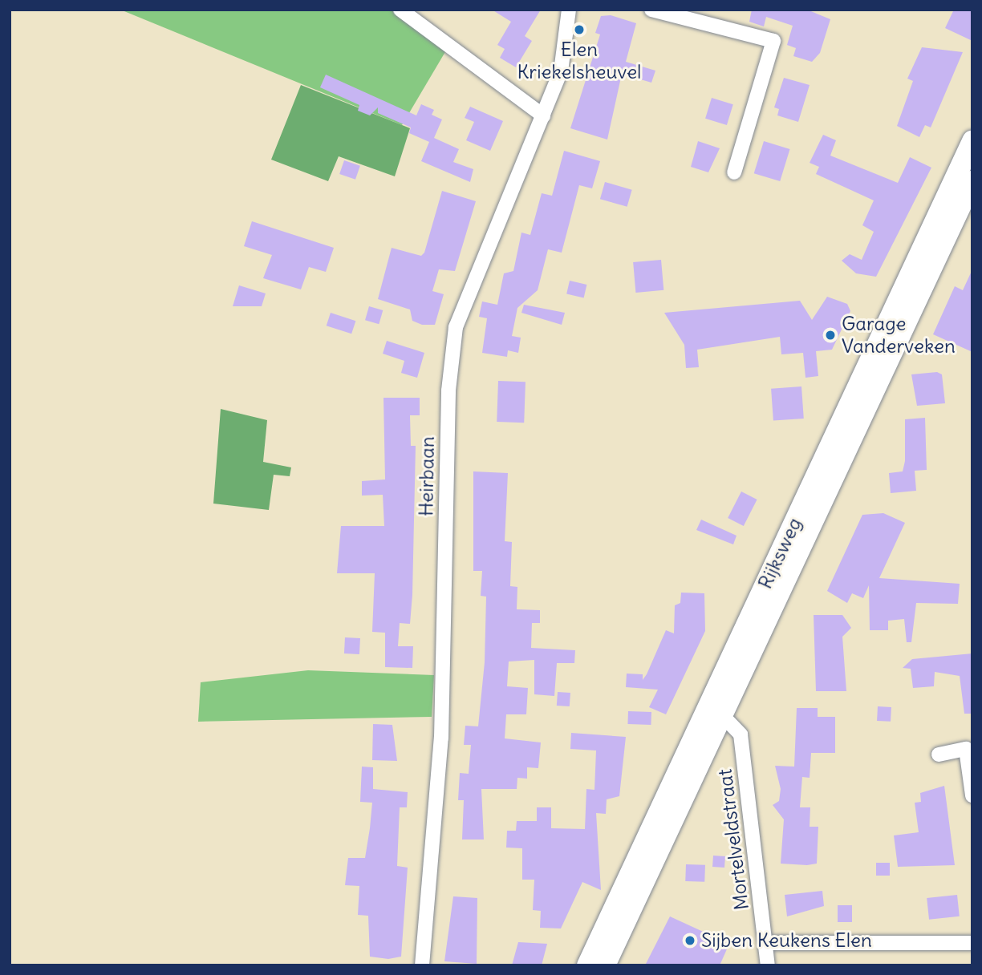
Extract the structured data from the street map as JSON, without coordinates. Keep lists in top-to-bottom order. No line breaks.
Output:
{"streets":{"main road":["Rijksweg"],"street":["Heirbaan","Mortelveldstraat"]},"crossings":[["Rijksweg","Mortelveldstraat"]],"places":["Elen Kriekelsheuvel","Garage Vanderveken","Sijben Keukens Elen"]}
